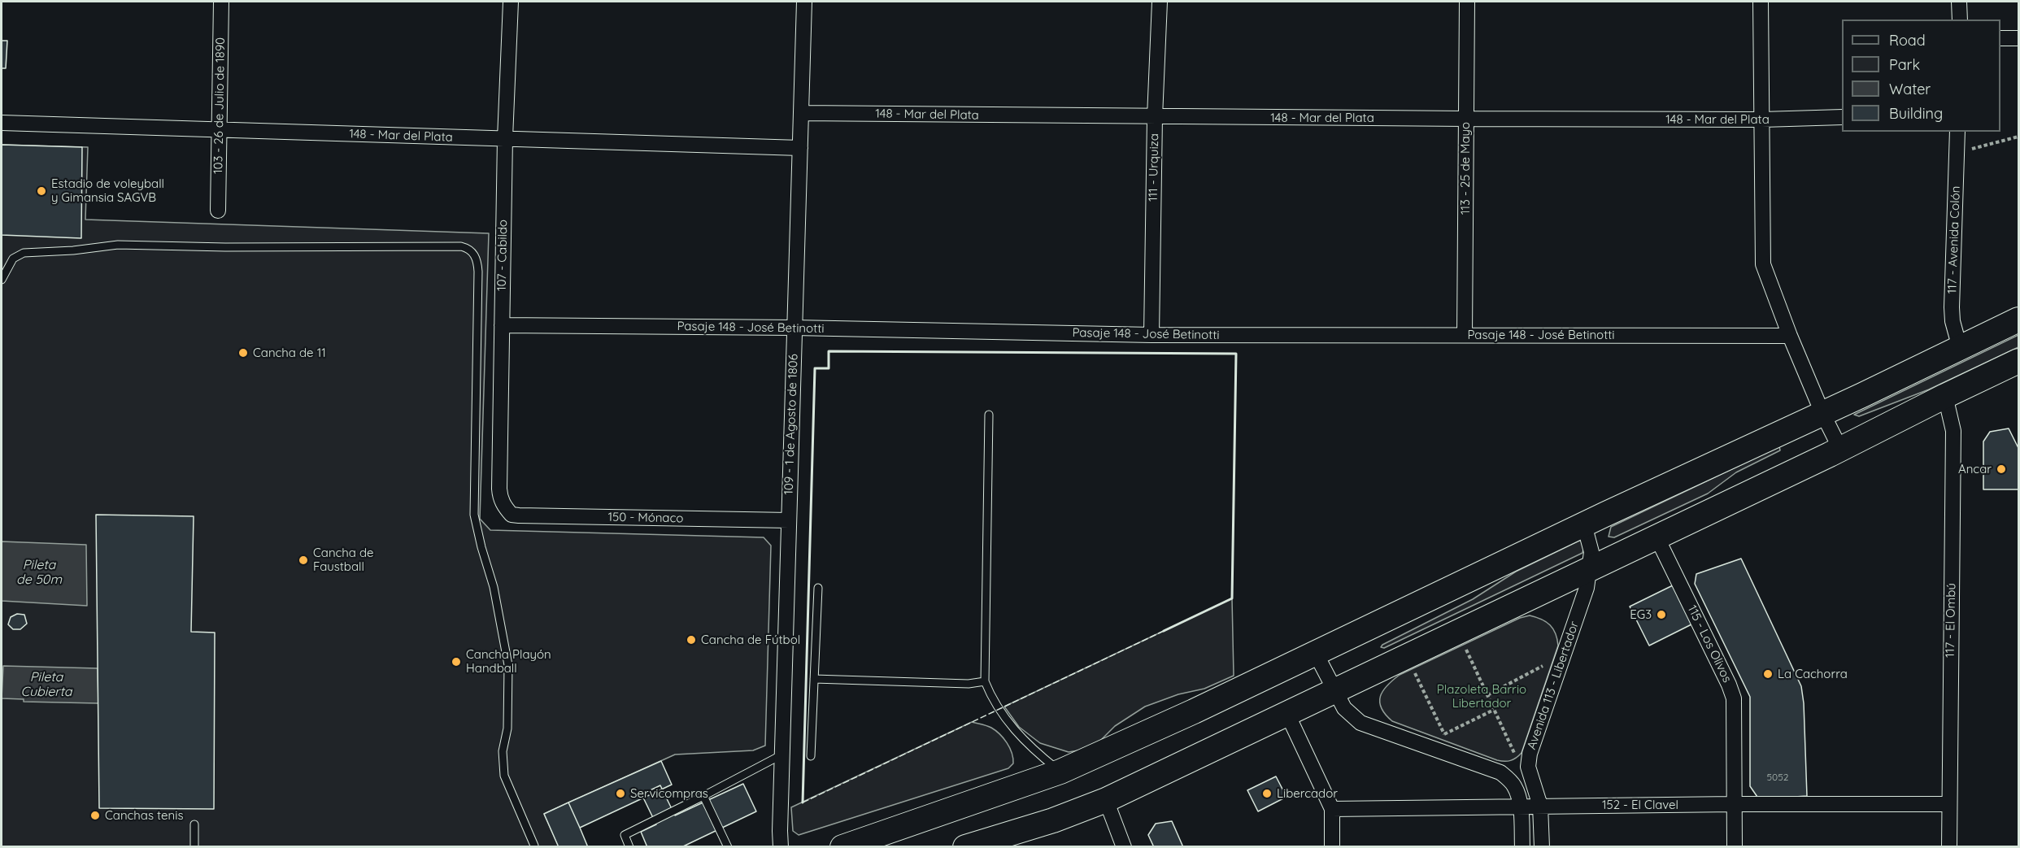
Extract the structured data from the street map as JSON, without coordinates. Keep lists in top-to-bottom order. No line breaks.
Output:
{"streets":{"street":["103 - 26 de Julio de 1890","148 - Mar del Plata","111 - Urquiza","113 - 25 de Mayo","117 - Avenida Colón","107 - Cabildo","Pasaje 148 - José Betinotti","109 - 1 de Agosto de 1806","150 - Mónaco","117 - El Ombú","115 - Los Olivos","Avenida 113 - Libertador","152 - El Clavel"]},"crossings":[["103 - 26 de Julio de 1890","148 - Mar del Plata"],["148 - Mar del Plata","111 - Urquiza"],["148 - Mar del Plata","113 - 25 de Mayo"],["148 - Mar del Plata","107 - Cabildo"],["148 - Mar del Plata","109 - 1 de Agosto de 1806"],["111 - Urquiza","Pasaje 148 - José Betinotti"],["113 - 25 de Mayo","Pasaje 148 - José Betinotti"],["107 - Cabildo","Pasaje 148 - José Betinotti"],["107 - Cabildo","150 - Mónaco"],["Pasaje 148 - José Betinotti","109 - 1 de Agosto de 1806"],["109 - 1 de Agosto de 1806","150 - Mónaco"],["117 - El Ombú","152 - El Clavel"],["115 - Los Olivos","152 - El Clavel"],["Avenida 113 - Libertador","152 - El Clavel"]],"water":["Pileta de 50m","Pileta Cubierta"],"parks":["Plazoleta Barrio Libertador"],"places":["Estadio de voleyball y Gimansia SAGVB","Cancha de 11","Ancar","Cancha de Faustball","EG3","Cancha de Fútbol","Cancha Playón Handball","La Cachorra","Servicompras","Libercador","Canchas tenis"],"house_numbers":["5052"],"legend":["Road","Park","Water","Building"]}
